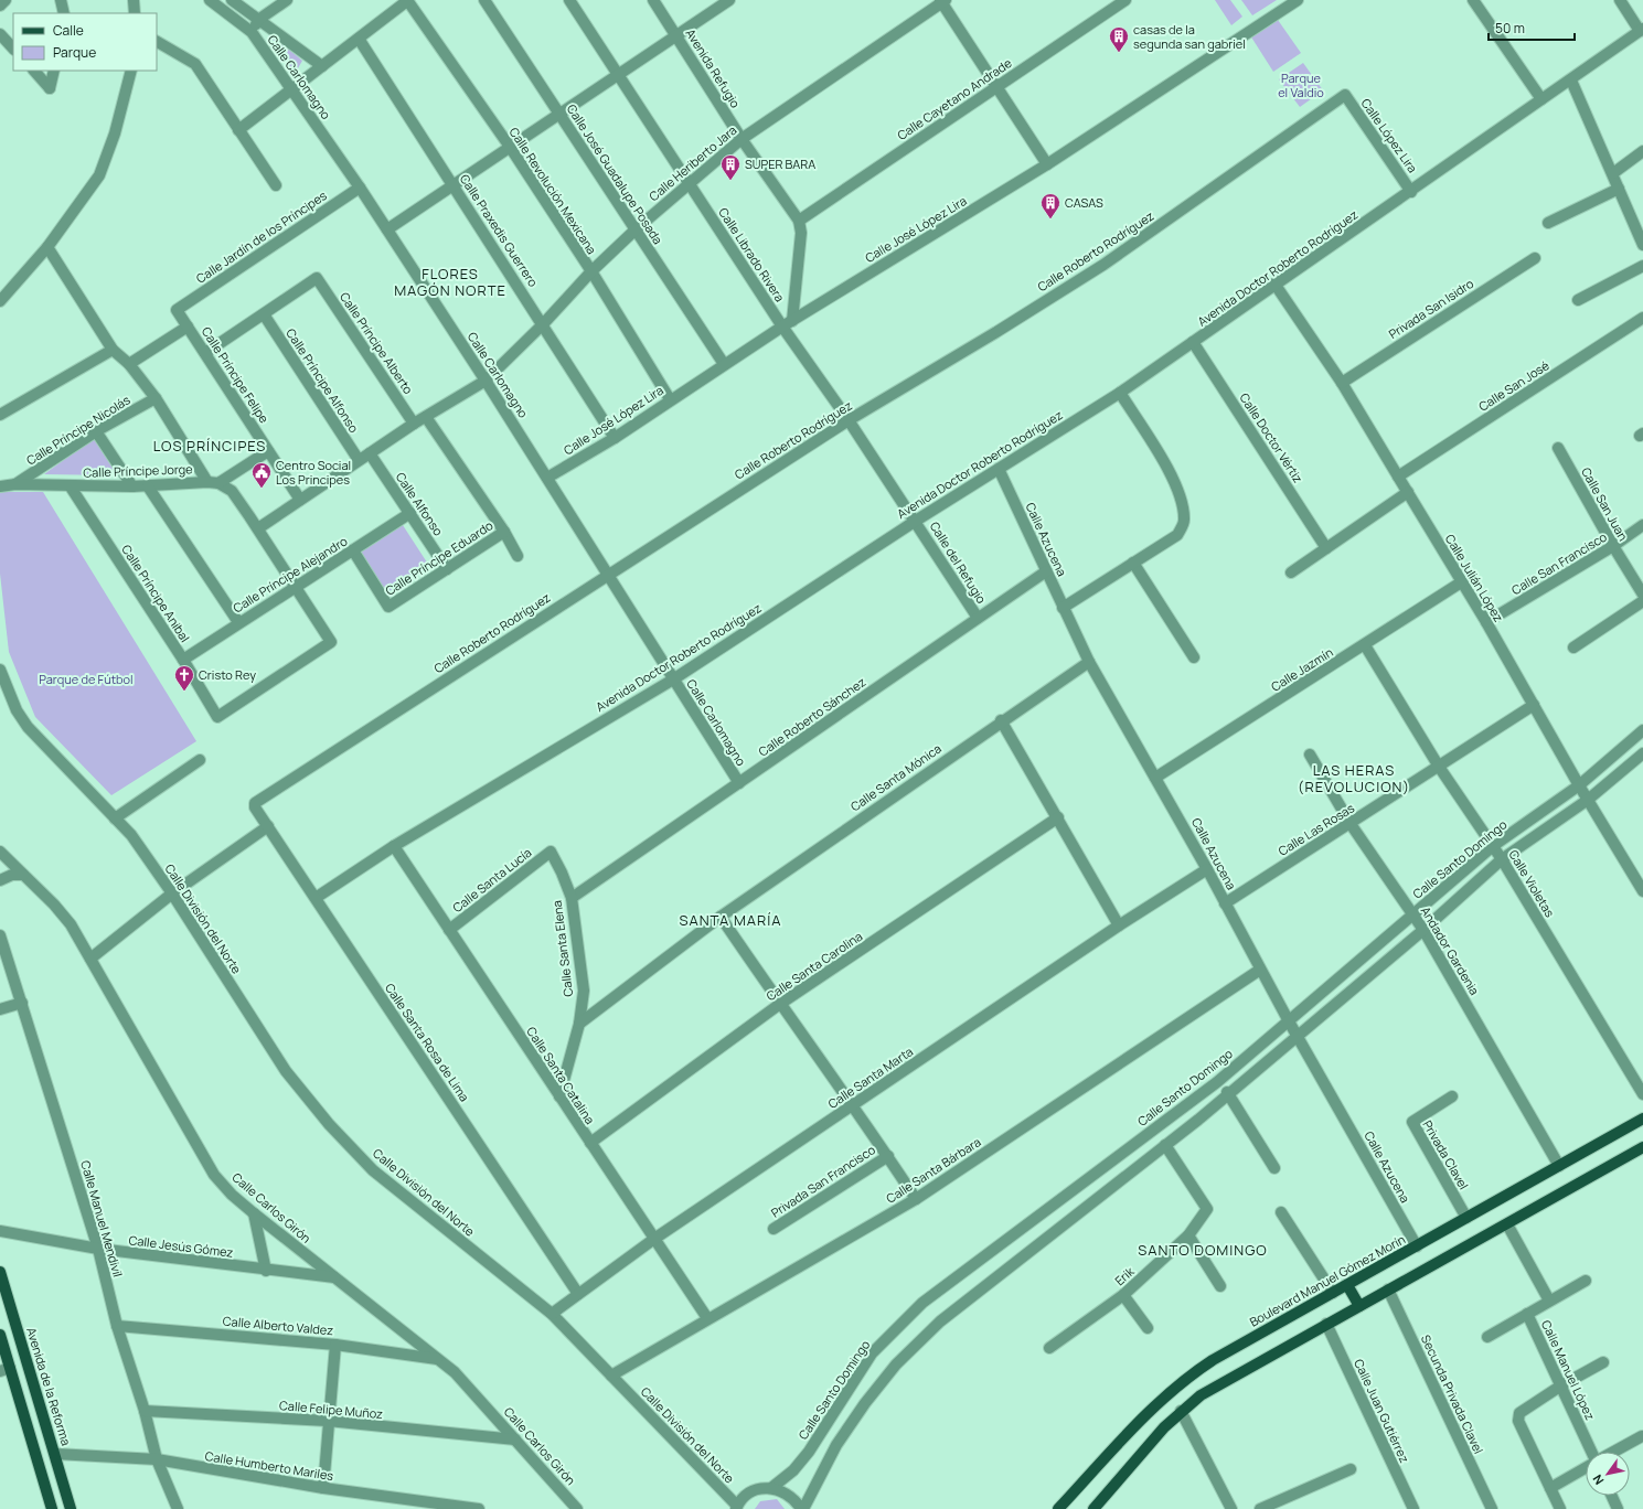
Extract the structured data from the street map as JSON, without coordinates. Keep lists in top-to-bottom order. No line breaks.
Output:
{"streets":{"main road":["Boulevard Manuel Gómez Morín","Avenida de la Reforma"],"street":["Avenida Refugio","Calle Carlomagno","Calle Cayetano Andrade","Calle López Lira","Calle Heriberto Jara","Calle José Guadalupe Posada","Calle Revolución Mexicana","Calle José López Lira","Calle Praxedis Guerrero","Calle Jardín de los Príncipes","Calle Roberto Rodríguez","Calle Librado Rivera","Avenida Doctor Roberto Rodríguez","Privada San Isidro","Calle Príncipe Alberto","Calle Príncipe Felipe","Calle Príncipe Alfonso","Calle San José","Calle Príncipe Nicolás","Calle Doctor Vértiz","Calle Príncipe Jorge","Calle Alfonso","Calle San Juan","Calle Azucena","Calle Príncipe Eduardo","Calle del Refugio","Calle San Francisco","Calle Príncipe Alejandro","Calle Julián López","Calle Príncipe Anibal","Calle Jazmín","Calle Roberto Sánchez","Calle Santa Mónica","Calle Las Rosas","Calle Santo Domingo","Calle Santa Lucía","Calle Violetas","Calle División del Norte","Calle Santa Elena","Andador Gardenia","Calle Santa Carolina","Calle Santa Rosa de Lima","Calle Santa Catalina","Calle Santa Marta","Privada Clavel","Calle Santa Bárbara","Privada San Francisco","Calle Carlos Girón","Calle Manuel Mendivil","Calle Jesús Gómez","Erik","Calle Alberto Valdez","Calle Manuel López","Secunda Privada Clavel","Calle Felipe Muñoz","Calle Juan Gutiérrez","Calle Humberto Mariles"]},"crossings":[["Avenida Refugio","Calle Cayetano Andrade"],["Avenida Refugio","Calle Heriberto Jara"],["Calle Carlomagno","Calle Heriberto Jara"],["Calle Carlomagno","Calle José López Lira"],["Calle Carlomagno","Calle Jardín de los Príncipes"],["Calle Carlomagno","Calle Roberto Rodríguez"],["Calle Carlomagno","Avenida Doctor Roberto Rodríguez"],["Calle Carlomagno","Calle Roberto Sánchez"],["Calle López Lira","Calle Roberto Rodríguez"],["Calle López Lira","Avenida Doctor Roberto Rodríguez"],["Calle Heriberto Jara","Calle José Guadalupe Posada"],["Calle Heriberto Jara","Calle Revolución Mexicana"],["Calle Heriberto Jara","Calle Praxedis Guerrero"],["Calle Heriberto Jara","Calle Librado Rivera"],["Calle José Guadalupe Posada","Calle José López Lira"],["Calle Revolución Mexicana","Calle José López Lira"],["Calle José López Lira","Calle Praxedis Guerrero"],["Calle José López Lira","Calle Librado Rivera"],["Calle Jardín de los Príncipes","Calle Príncipe Felipe"],["Calle Roberto Rodríguez","Calle Librado Rivera"],["Calle Roberto Rodríguez","Calle Santa Rosa de Lima"],["Calle Librado Rivera","Avenida Doctor Roberto Rodríguez"],["Calle Librado Rivera","Calle del Refugio"],["Avenida Doctor Roberto Rodríguez","Calle Doctor Vértiz"],["Avenida Doctor Roberto Rodríguez","Calle Azucena"],["Avenida Doctor Roberto Rodríguez","Calle del Refugio"],["Avenida Doctor Roberto Rodríguez","Calle Julián López"],["Avenida Doctor Roberto Rodríguez","Calle Santa Rosa de Lima"],["Avenida Doctor Roberto Rodríguez","Calle Santa Catalina"],["Privada San Isidro","Calle Julián López"],["Calle Príncipe Alberto","Calle Príncipe Alfonso"],["Calle San José","Calle Julián López"],["Calle Príncipe Nicolás","Calle Príncipe Jorge"],["Calle Príncipe Jorge","Calle Príncipe Anibal"],["Calle Alfonso","Calle Príncipe Eduardo"],["Calle Alfonso","Calle Príncipe Alejandro"],["Calle San Juan","Calle San Francisco"],["Calle Azucena","Calle Jazmín"],["Calle Azucena","Calle Roberto Sánchez"],["Calle Azucena","Calle Santa Mónica"],["Calle Azucena","Calle Las Rosas"],["Calle Azucena","Calle Santo Domingo"],["Calle Azucena","Calle Santa Marta"],["Calle Azucena","Calle Santa Bárbara"],["Calle Azucena","Boulevard Manuel Gómez Morín"],["Calle Príncipe Eduardo","Calle Príncipe Alejandro"],["Calle del Refugio","Calle Roberto Sánchez"],["Calle San Francisco","Calle Julián López"],["Calle Príncipe Alejandro","Calle Príncipe Anibal"],["Calle Julián López","Calle Jazmín"],["Calle Julián López","Calle Las Rosas"],["Calle Julián López","Calle Santo Domingo"],["Calle Jazmín","Calle Violetas"],["Calle Roberto Sánchez","Calle Santa Elena"],["Calle Santa Mónica","Calle Santa Elena"],["Calle Las Rosas","Calle Violetas"],["Calle Las Rosas","Andador Gardenia"],["Calle Santo Domingo","Calle Violetas"],["Calle Santo Domingo","Andador Gardenia"],["Calle Santa Lucía","Calle Santa Elena"],["Calle Santa Lucía","Calle Santa Catalina"],["Calle División del Norte","Calle Santa Marta"],["Calle División del Norte","Calle Santa Bárbara"],["Calle Santa Elena","Calle Santa Catalina"],["Andador Gardenia","Boulevard Manuel Gómez Morín"],["Calle Santa Carolina","Calle Santa Catalina"],["Calle Santa Rosa de Lima","Calle Santa Marta"],["Calle Santa Catalina","Calle Santa Marta"],["Calle Santa Catalina","Calle Santa Bárbara"],["Privada Clavel","Boulevard Manuel Gómez Morín"],["Calle Carlos Girón","Calle Jesús Gómez"],["Calle Carlos Girón","Calle Alberto Valdez"],["Calle Carlos Girón","Calle Felipe Muñoz"],["Calle Manuel Mendivil","Calle Jesús Gómez"],["Calle Manuel Mendivil","Calle Alberto Valdez"],["Calle Manuel Mendivil","Calle Felipe Muñoz"],["Calle Manuel Mendivil","Calle Humberto Mariles"],["Avenida de la Reforma","Calle Humberto Mariles"]],"districts":["FLORES MAGÓN NORTE","LOS PRÍNCIPES","LAS HERAS (REVOLUCION)","SANTA MARÍA","SANTO DOMINGO"],"parks":["Parque el Valdio","Parque de Fútbol"],"places":{"building":["casas de la segunda san gabriel","SUPER BARA","CASAS"],"public building":["Centro Social Los Principes"],"church":["Cristo Rey"]},"legend":["Calle","Parque"],"scale_bar":"50 m","north":"bottom left"}
